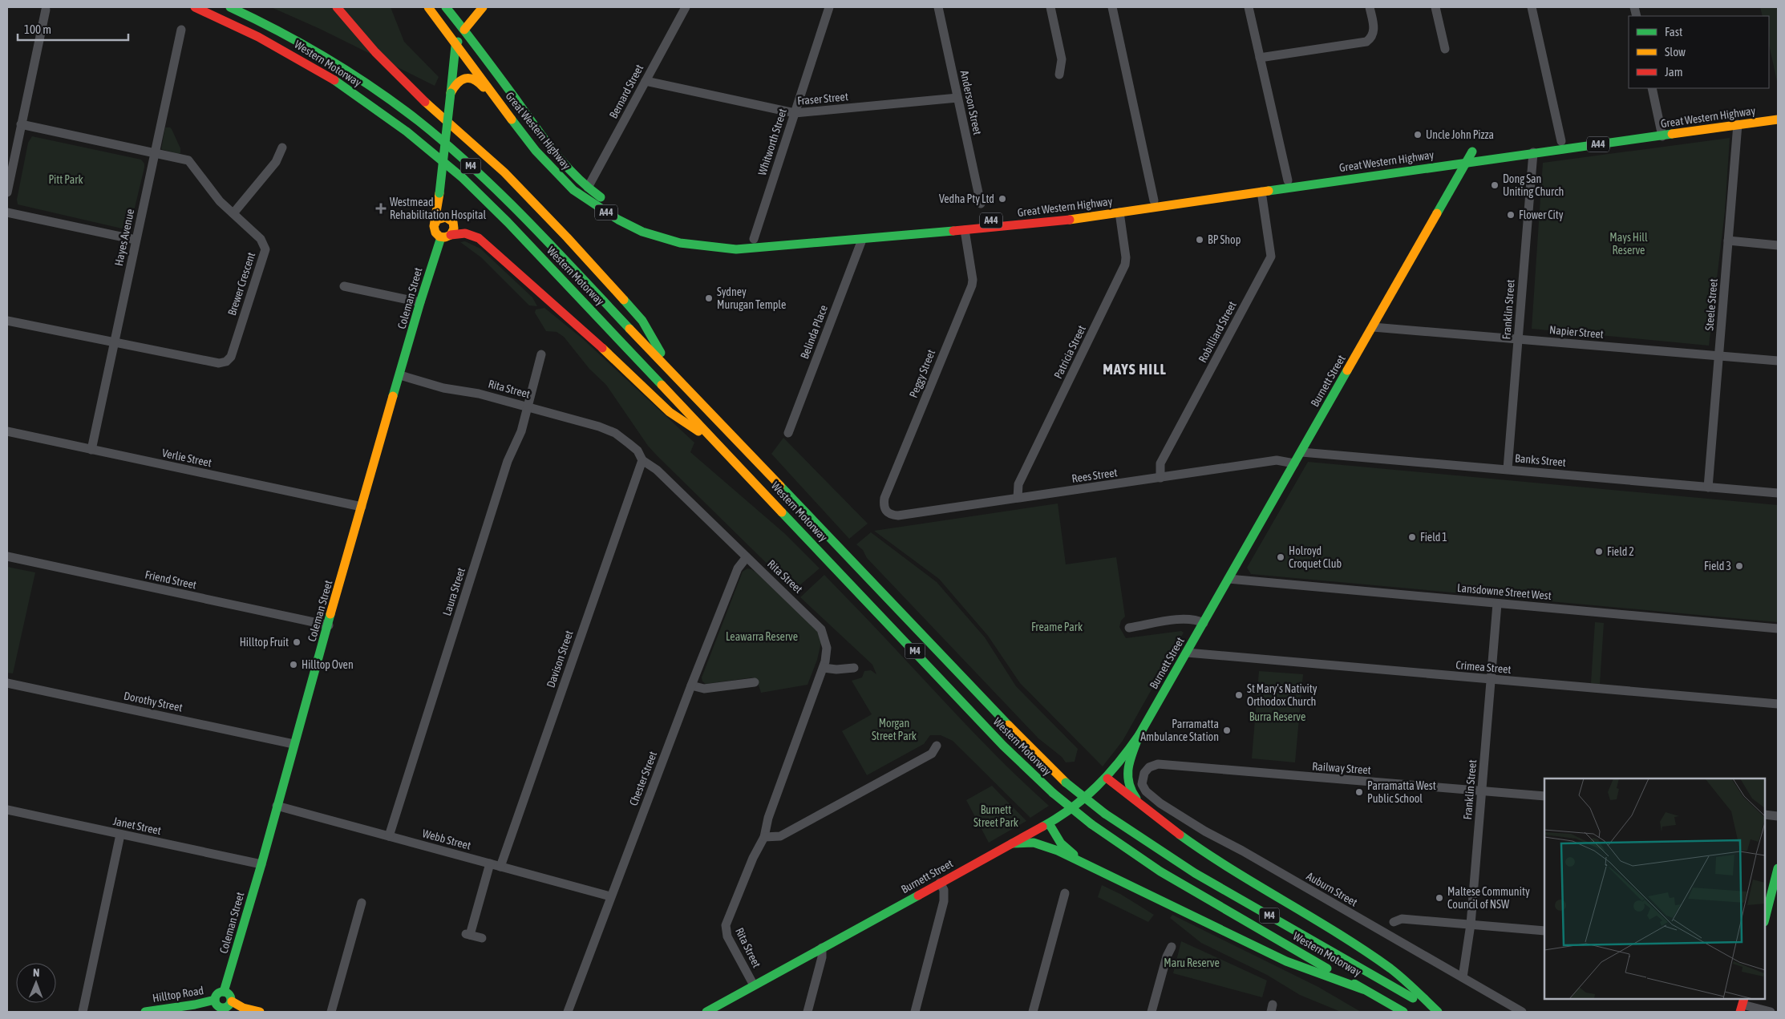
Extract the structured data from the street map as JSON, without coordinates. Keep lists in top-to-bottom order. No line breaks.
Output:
{"streets":{"main road":["Western Motorway","Great Western Highway","A44","M4","Coleman Street","Burnett Street","Hilltop Road"],"street":["Bernard Street","Fraser Street","Anderson Street","Whitworth Street","Hayes Avenue","Brewer Crescent","Steele Street","Franklin Street","Belinda Place","Robilliard Street","Napier Street","Patricia Street","Peggy Street","Rita Street","Verlie Street","Banks Street","Rees Street","Friend Street","Laura Street","Lansdowne Street West","Davison Street","Crimea Street","Dorothy Street","Railway Street","Chester Street","Janet Street","Webb Street","Auburn Street"]},"crossings":[["Western Motorway","M4"],["Bernard Street","Fraser Street"],["Bernard Street","Great Western Highway"],["Fraser Street","Anderson Street"],["Fraser Street","Whitworth Street"],["Great Western Highway","Whitworth Street"],["Great Western Highway","Steele Street"],["Great Western Highway","Franklin Street"],["Great Western Highway","Belinda Place"],["Great Western Highway","Robilliard Street"],["Great Western Highway","Patricia Street"],["Great Western Highway","Peggy Street"],["Great Western Highway","Burnett Street"],["M4","Coleman Street"],["M4","Burnett Street"],["Hayes Avenue","Brewer Crescent"],["Hayes Avenue","Verlie Street"],["Coleman Street","Rita Street"],["Coleman Street","Verlie Street"],["Coleman Street","Friend Street"],["Coleman Street","Dorothy Street"],["Coleman Street","Janet Street"],["Coleman Street","Webb Street"],["Coleman Street","Hilltop Road"],["Steele Street","Napier Street"],["Steele Street","Banks Street"],["Franklin Street","Napier Street"],["Franklin Street","Banks Street"],["Franklin Street","Lansdowne Street West"],["Franklin Street","Crimea Street"],["Franklin Street","Railway Street"],["Franklin Street","Auburn Street"],["Robilliard Street","Rees Street"],["Napier Street","Burnett Street"],["Patricia Street","Rees Street"],["Peggy Street","Rees Street"],["Burnett Street","Rita Street"],["Burnett Street","Banks Street"],["Burnett Street","Rees Street"],["Burnett Street","Lansdowne Street West"],["Burnett Street","Crimea Street"],["Rita Street","Laura Street"],["Rita Street","Davison Street"],["Rita Street","Chester Street"],["Laura Street","Webb Street"],["Davison Street","Webb Street"],["Railway Street","Auburn Street"],["Chester Street","Webb Street"]],"districts":["MAYS HILL"],"parks":["Pitt Park","Mays Hill Reserve","Freame Park","Leawarra Reserve","Burra Reserve","Morgan Street Park","Burnett Street Park","Maru Reserve"],"places":{"other":["Uncle John Pizza","Dong San Uniting Church","Vedha Pty Ltd","Flower City","BP Shop","Sydney Murugan Temple","Field 1","Field 2","Holroyd Croquet Club","Field 3","Hilltop Fruit","Hilltop Oven","St Mary's Nativity Orthodox Church","Parramatta Ambulance Station","Parramatta West Public School","Maltese Community Council of NSW"],"health":["Westmead Rehabilitation Hospital"]},"legend":["Fast","Slow","Jam"],"scale_bar":"100 m","north":"top"}
